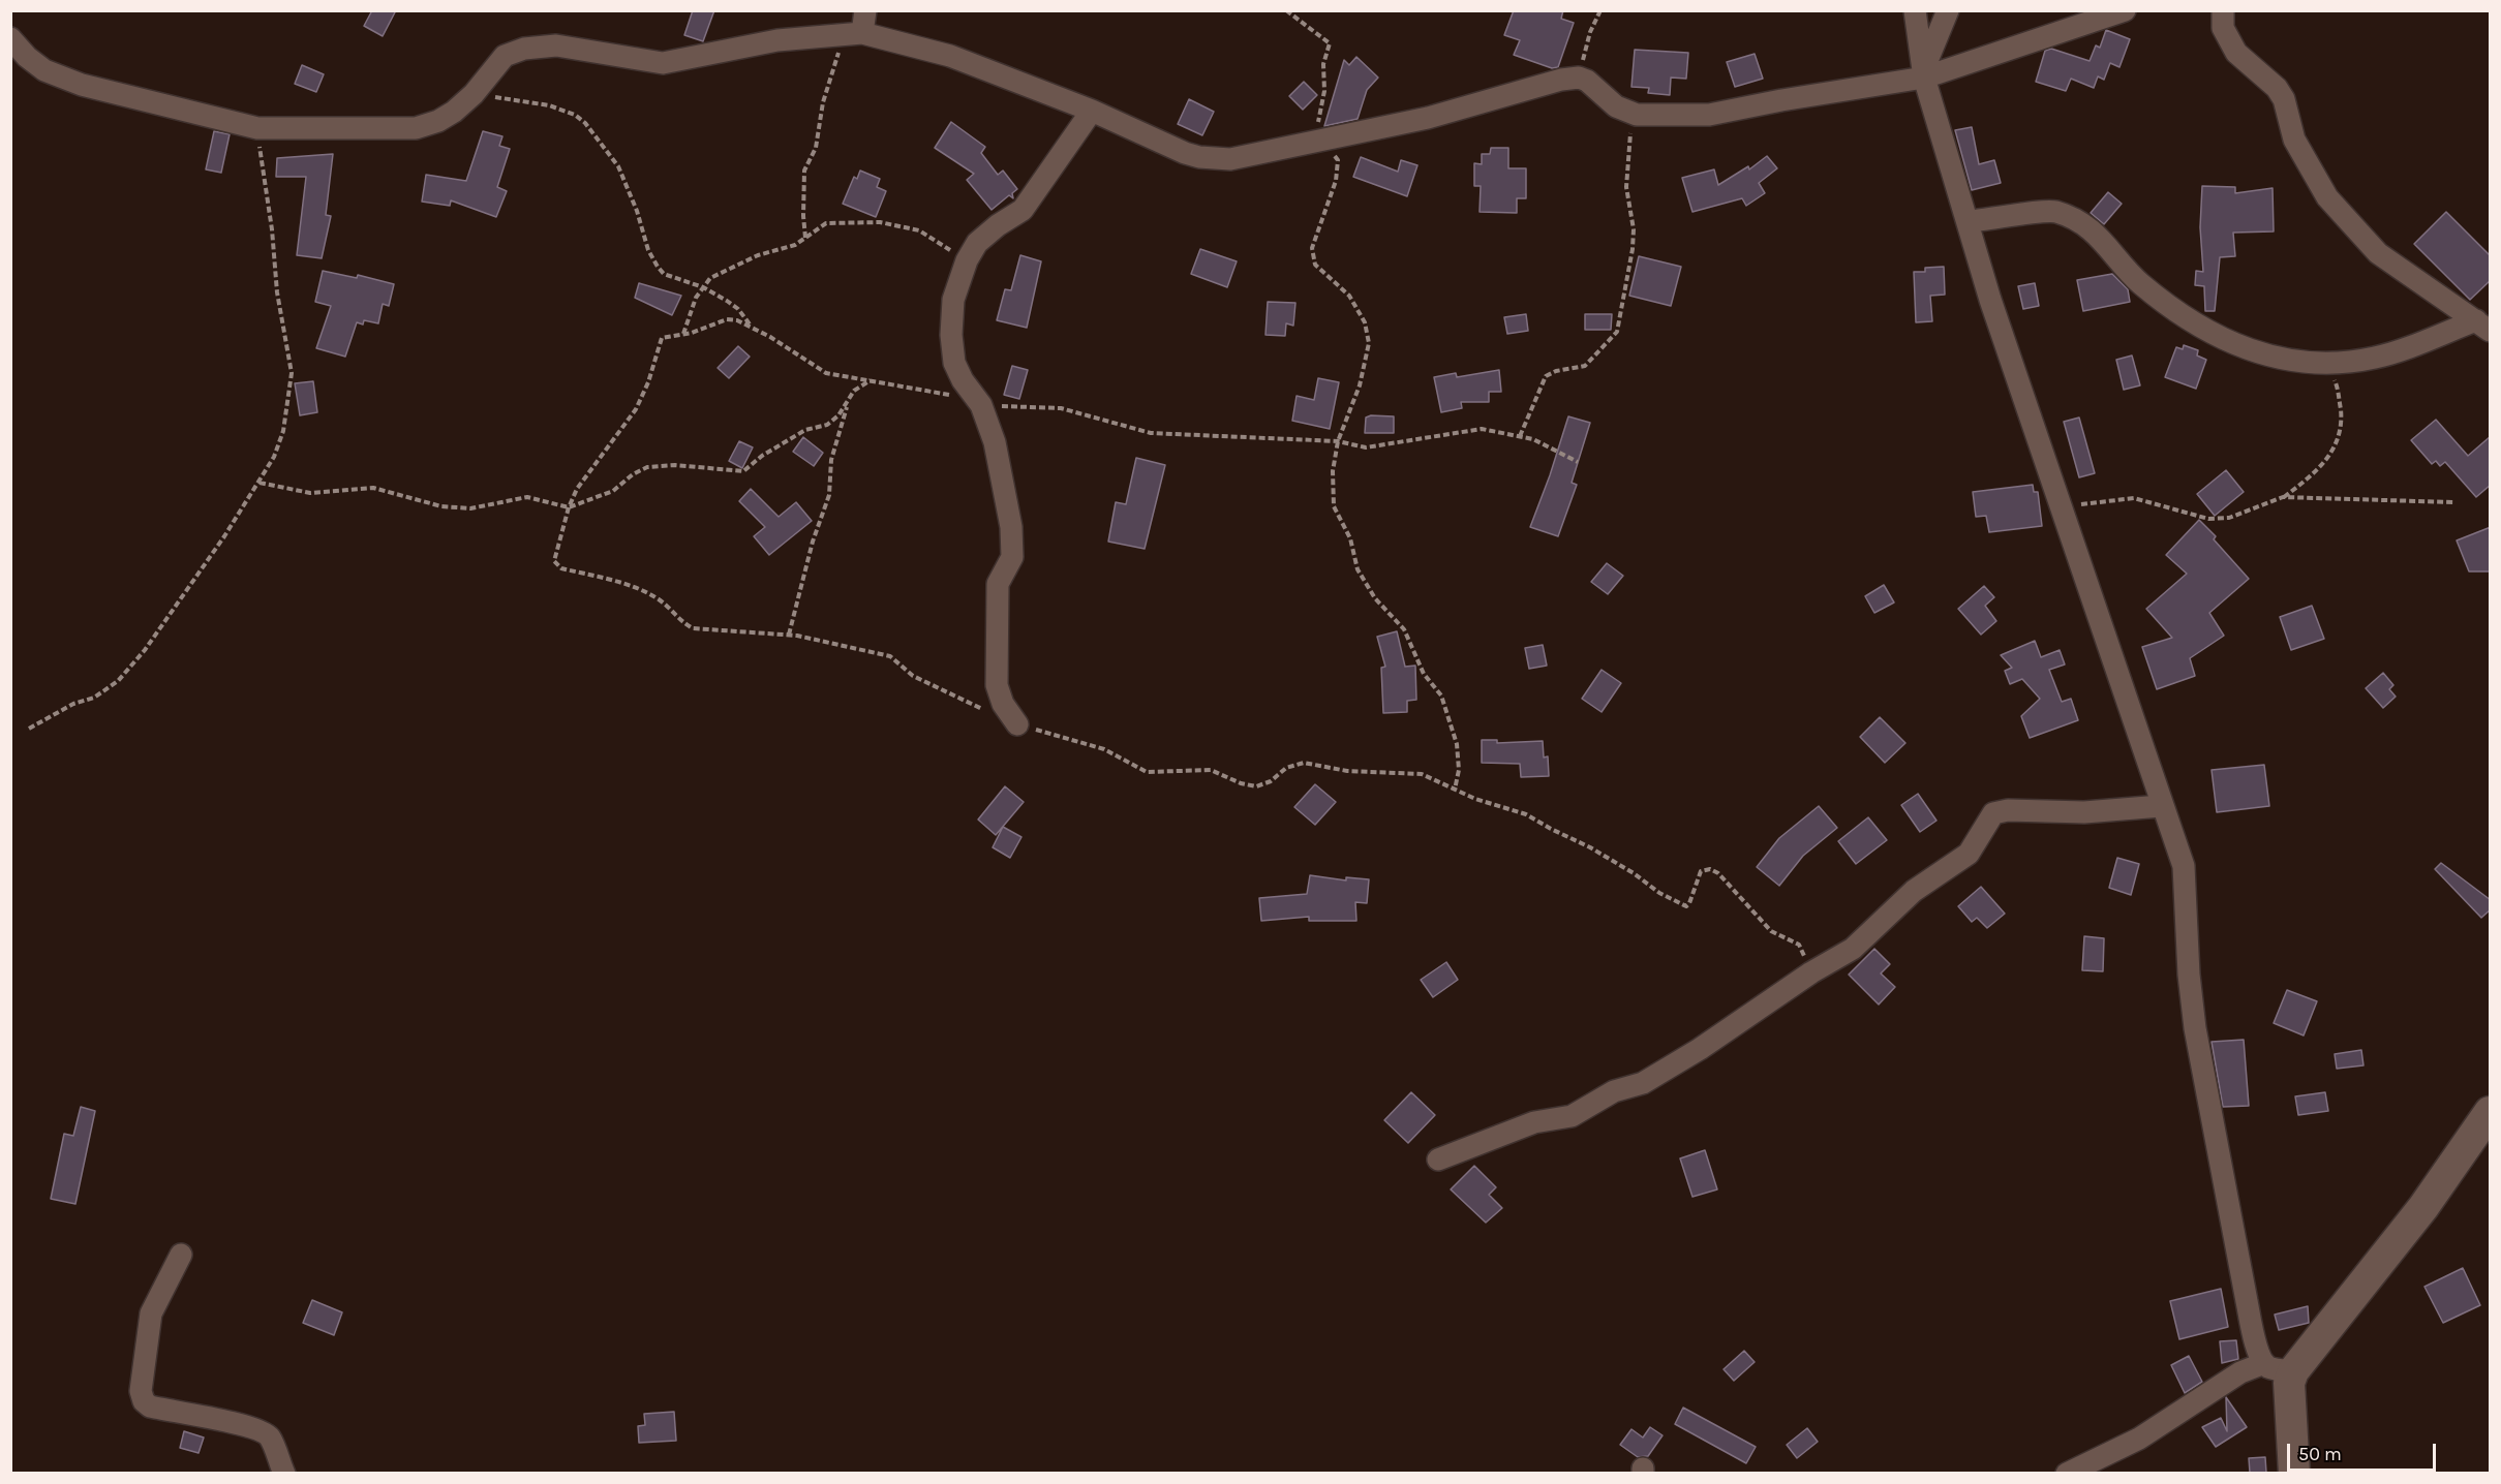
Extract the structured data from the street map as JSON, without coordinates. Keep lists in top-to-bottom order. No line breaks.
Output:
{"scale_bar":"50 m"}
